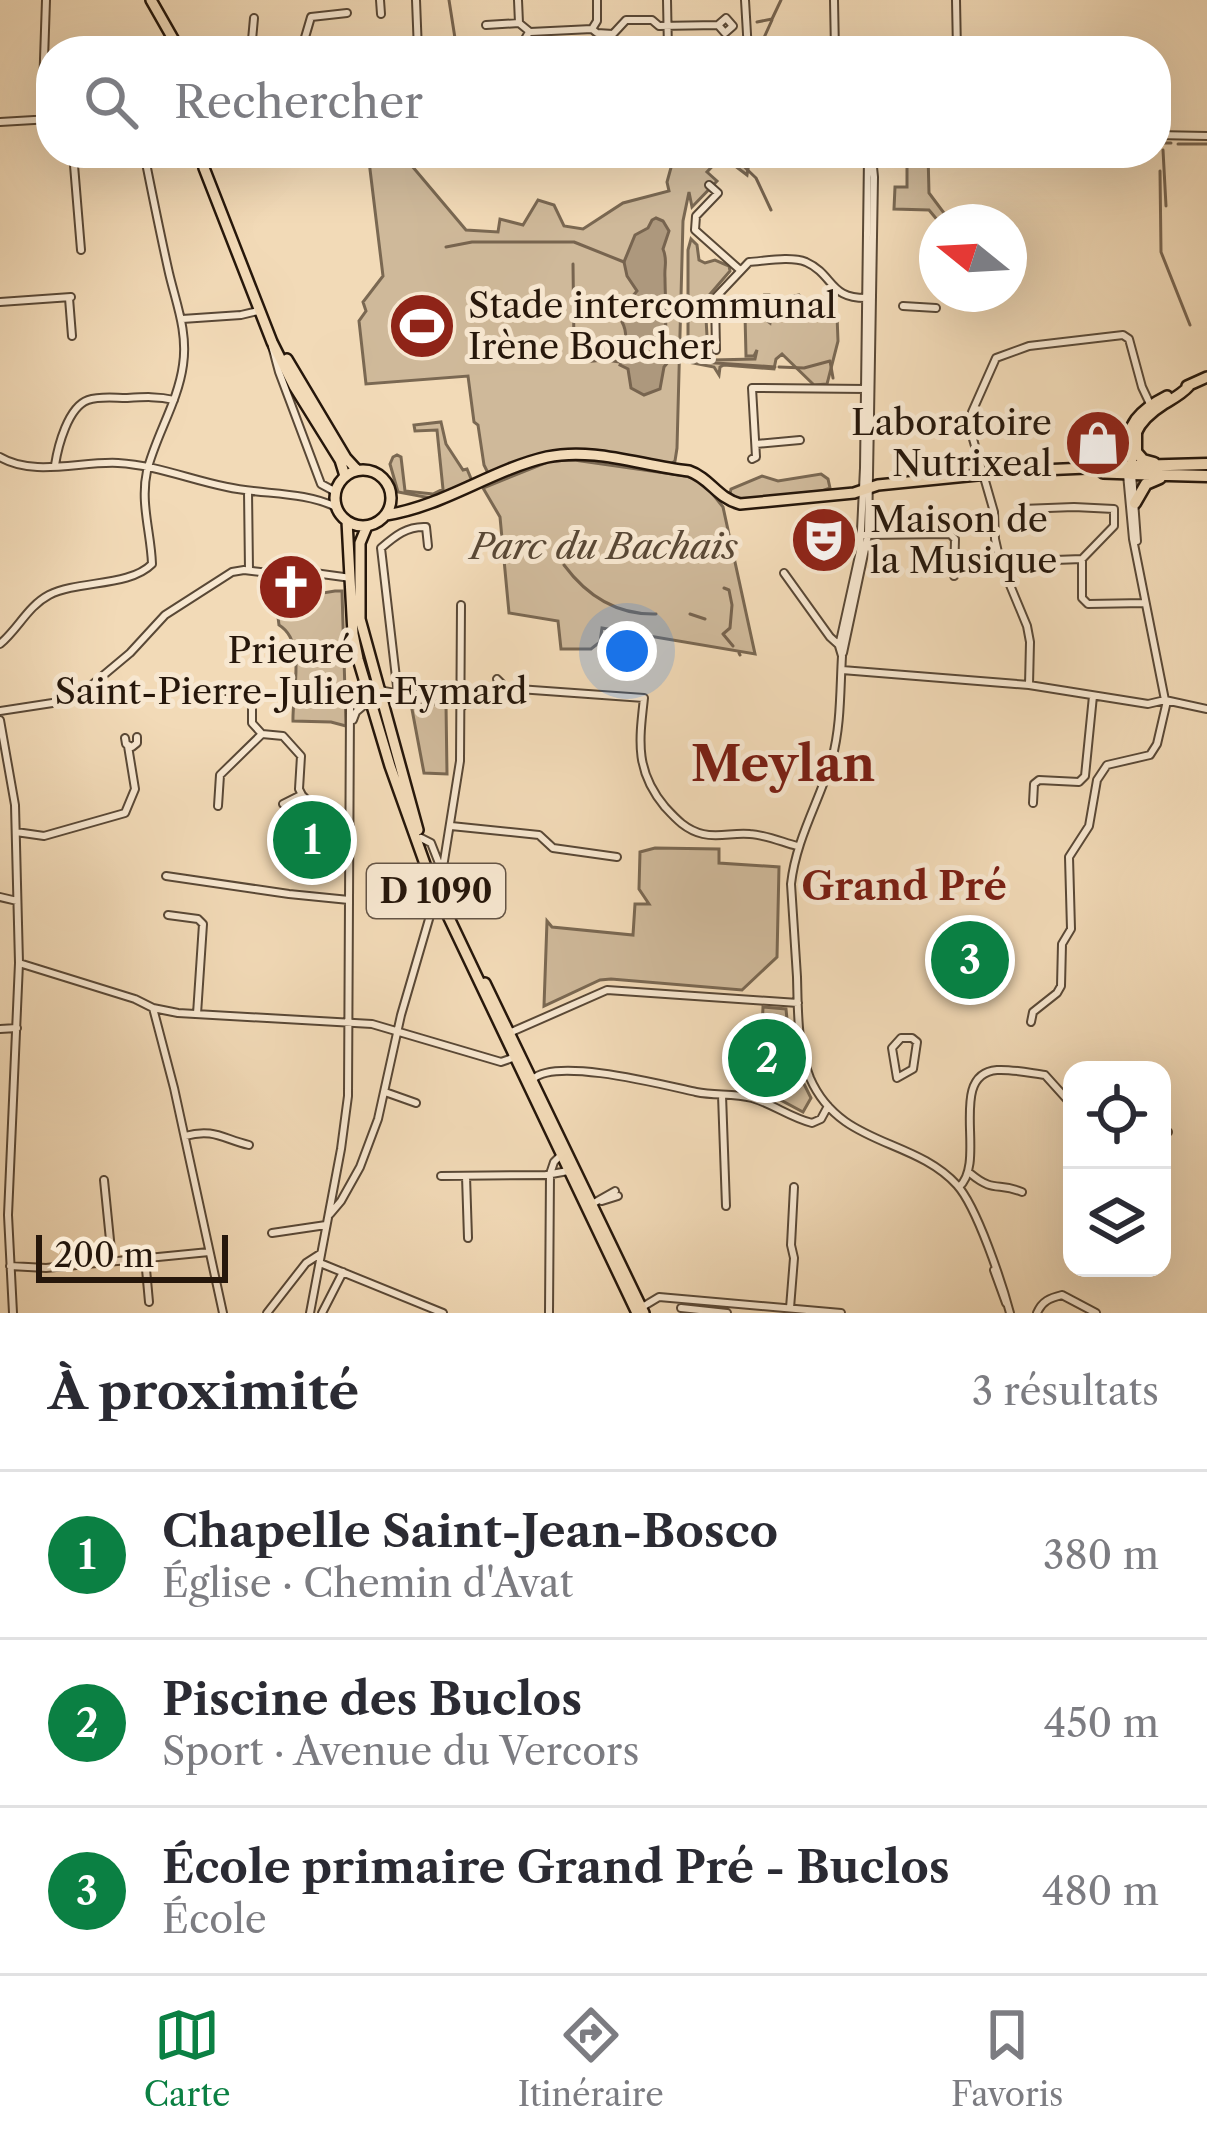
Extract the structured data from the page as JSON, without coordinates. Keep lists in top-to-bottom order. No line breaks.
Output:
{"streets":{"main road":["D 1090"]},"districts":["Meylan","Grand Pré"],"parks":["Parc du Bachais"],"places":{"sports":["Stade intercommunal Irène Boucher"],"shop":["Laboratoire Nutrixeal"],"theatre":["Maison de la Musique"],"church":["Prieuré Saint-Pierre-Julien-Eymard"]},"scale_bar":"200 m","north":"left","page":{"search":"Rechercher","pins":["1","3","2"],"scale":"200 m","heading":["À proximité","3 résultats"],"list":[{"mark":"1","name":"Chapelle Saint-Jean-Bosco","note":"Église · Chemin d'Avat","value":"380 m"},{"mark":"2","name":"Piscine des Buclos","note":"Sport · Avenue du Vercors","value":"450 m"},{"mark":"3","name":"École primaire Grand Pré - Buclos","note":"École","value":"480 m"}],"nav":["Carte","Itinéraire","Favoris"]}}
